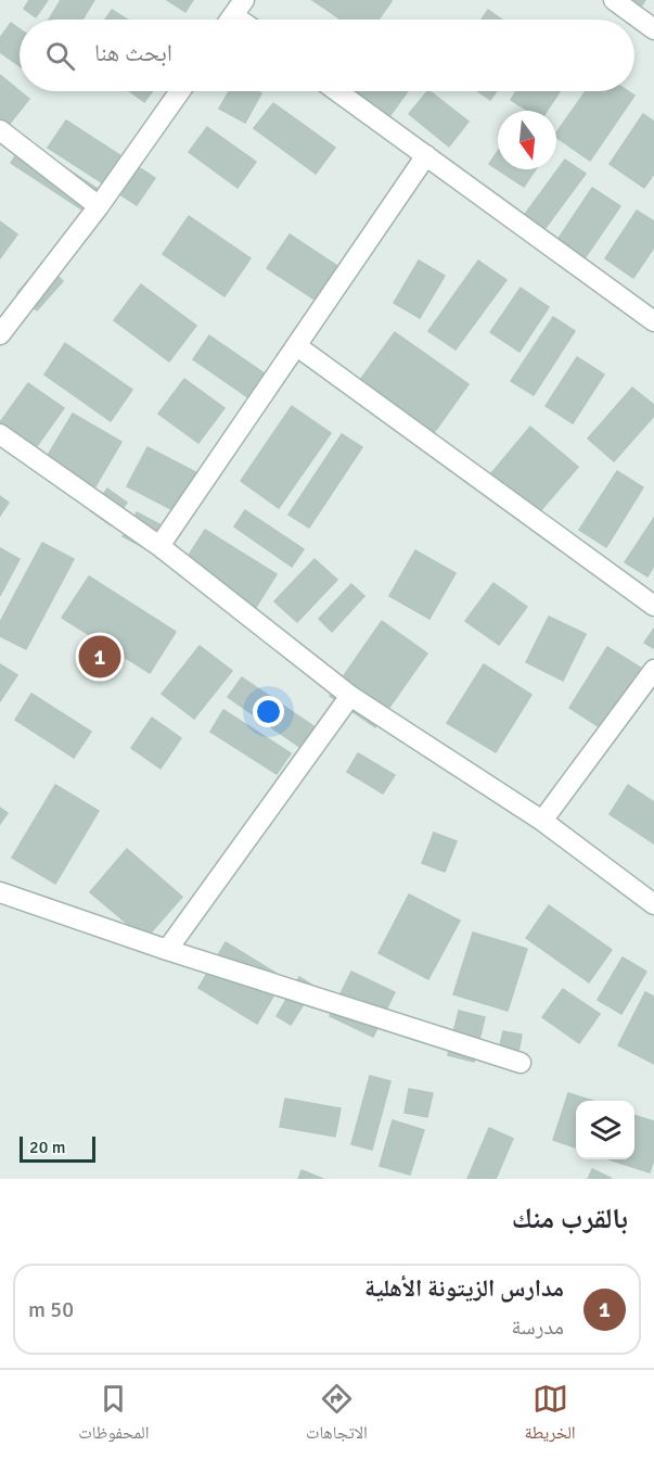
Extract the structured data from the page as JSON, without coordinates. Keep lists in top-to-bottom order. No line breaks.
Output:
{"scale_bar":"20 m","north":"bottom","page":{"search":"ابحث هنا","pins":"1","scale":"20 m","heading":"بالقرب منك","list":[{"mark":"1","name":"مدارس الزيتونة الأهلية","note":"مدرسة","value":"50 m"}],"nav":["الخريطة","الاتجاهات","المحفوظات"]}}
